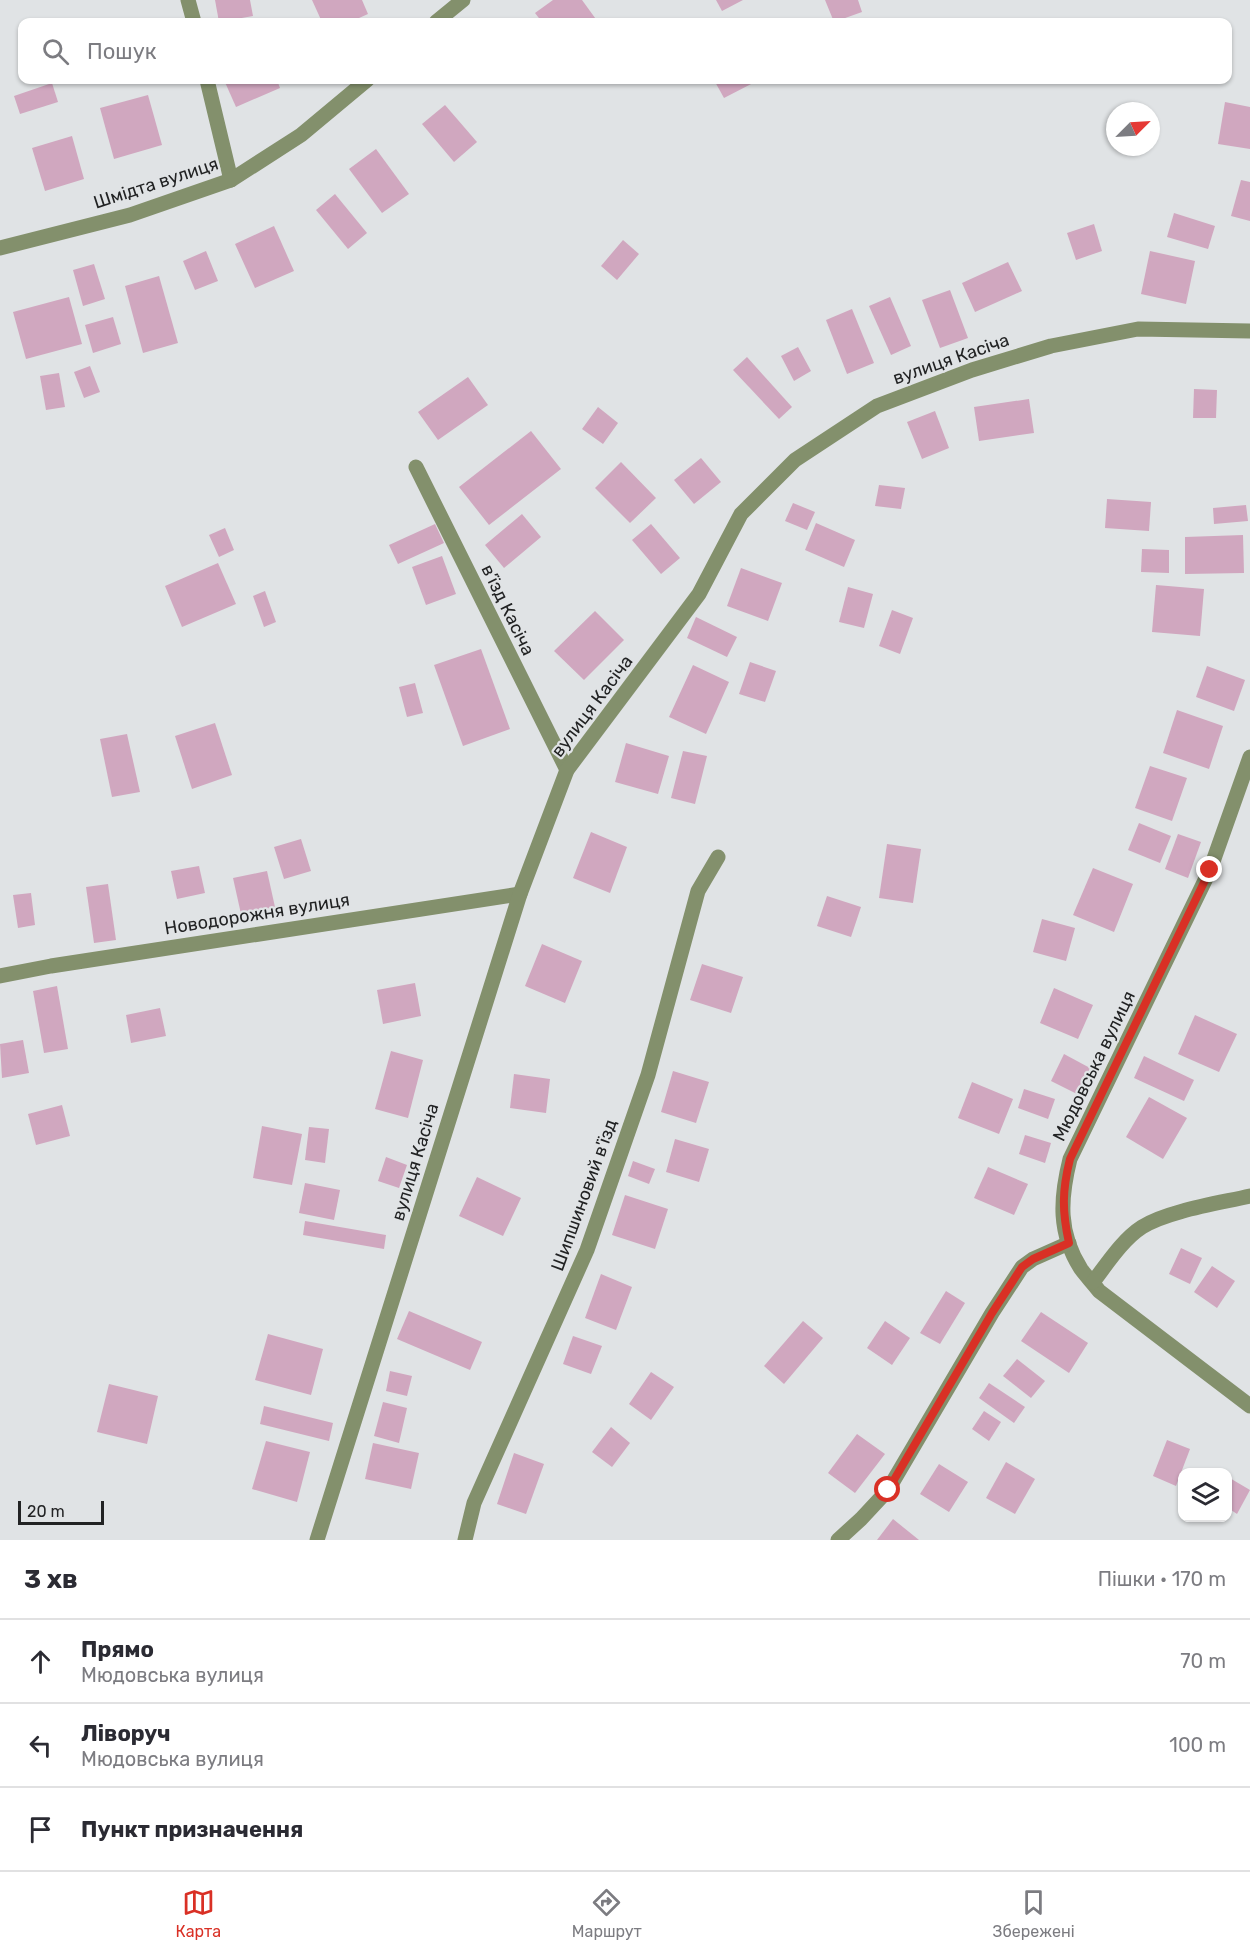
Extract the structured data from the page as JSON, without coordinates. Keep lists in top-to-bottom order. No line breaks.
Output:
{"streets":{"street":["Шмідта вулиця","вулиця Касіча","в’їзд Касіча","Новодорожня вулиця","Мюдовська вулиця","Шипшиновий в'їзд"]},"crossings":[["вулиця Касіча","в’їзд Касіча"],["вулиця Касіча","Новодорожня вулиця"]],"scale_bar":"20 m","north":"top right","page":{"search":"Пошук","scale":"20 m","heading":["3 хв","Пішки · 170 m"],"list":[["Прямо","Мюдовська вулиця","70 m"],["Ліворуч","Мюдовська вулиця","100 m"],"Пункт призначення"],"nav":["Карта","Маршрут","Збережені"]}}
